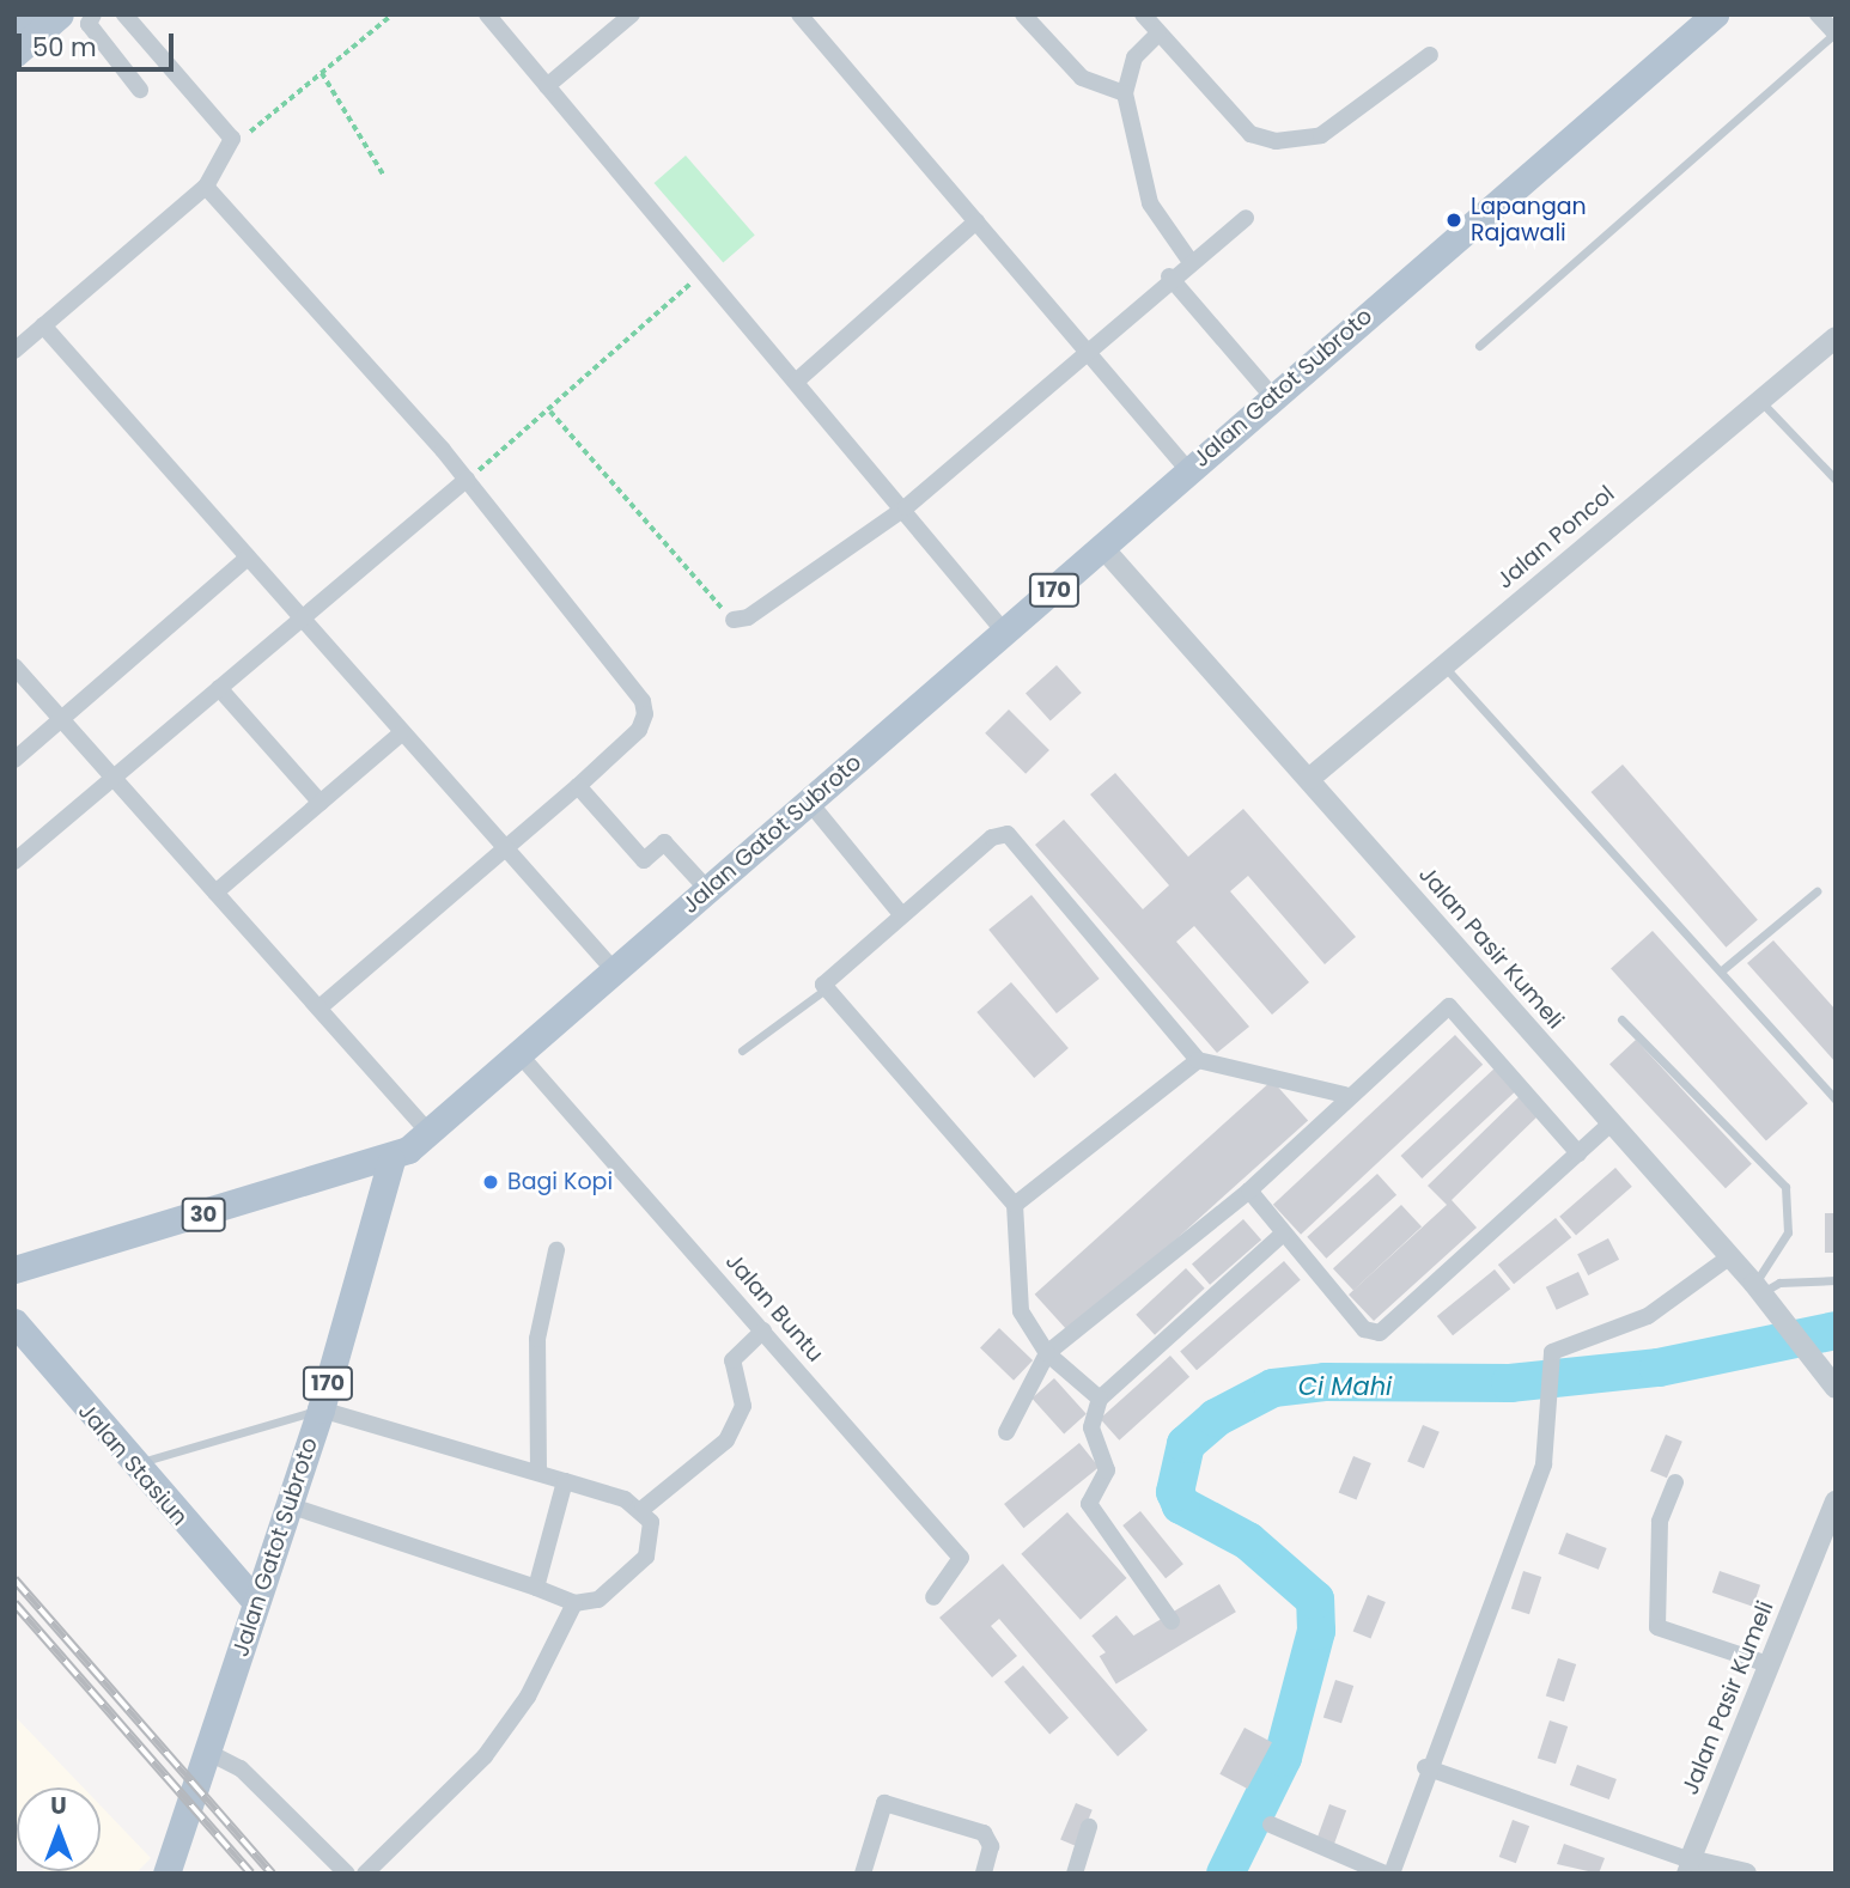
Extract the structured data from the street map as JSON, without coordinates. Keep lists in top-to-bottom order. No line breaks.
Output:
{"streets":{"main road":["Jalan Gatot Subroto","170","30","Jalan Stasiun"],"street":["Jalan Poncol","Jalan Pasir Kumeli","Jalan Buntu"]},"crossings":[["Jalan Gatot Subroto","Jalan Pasir Kumeli"],["Jalan Gatot Subroto","30"],["Jalan Gatot Subroto","Jalan Buntu"],["Jalan Gatot Subroto","Jalan Stasiun"],["Jalan Poncol","Jalan Pasir Kumeli"]],"water":["Ci Mahi"],"places":["Lapangan Rajawali","Bagi Kopi"],"scale_bar":"50 m","north":"top"}
